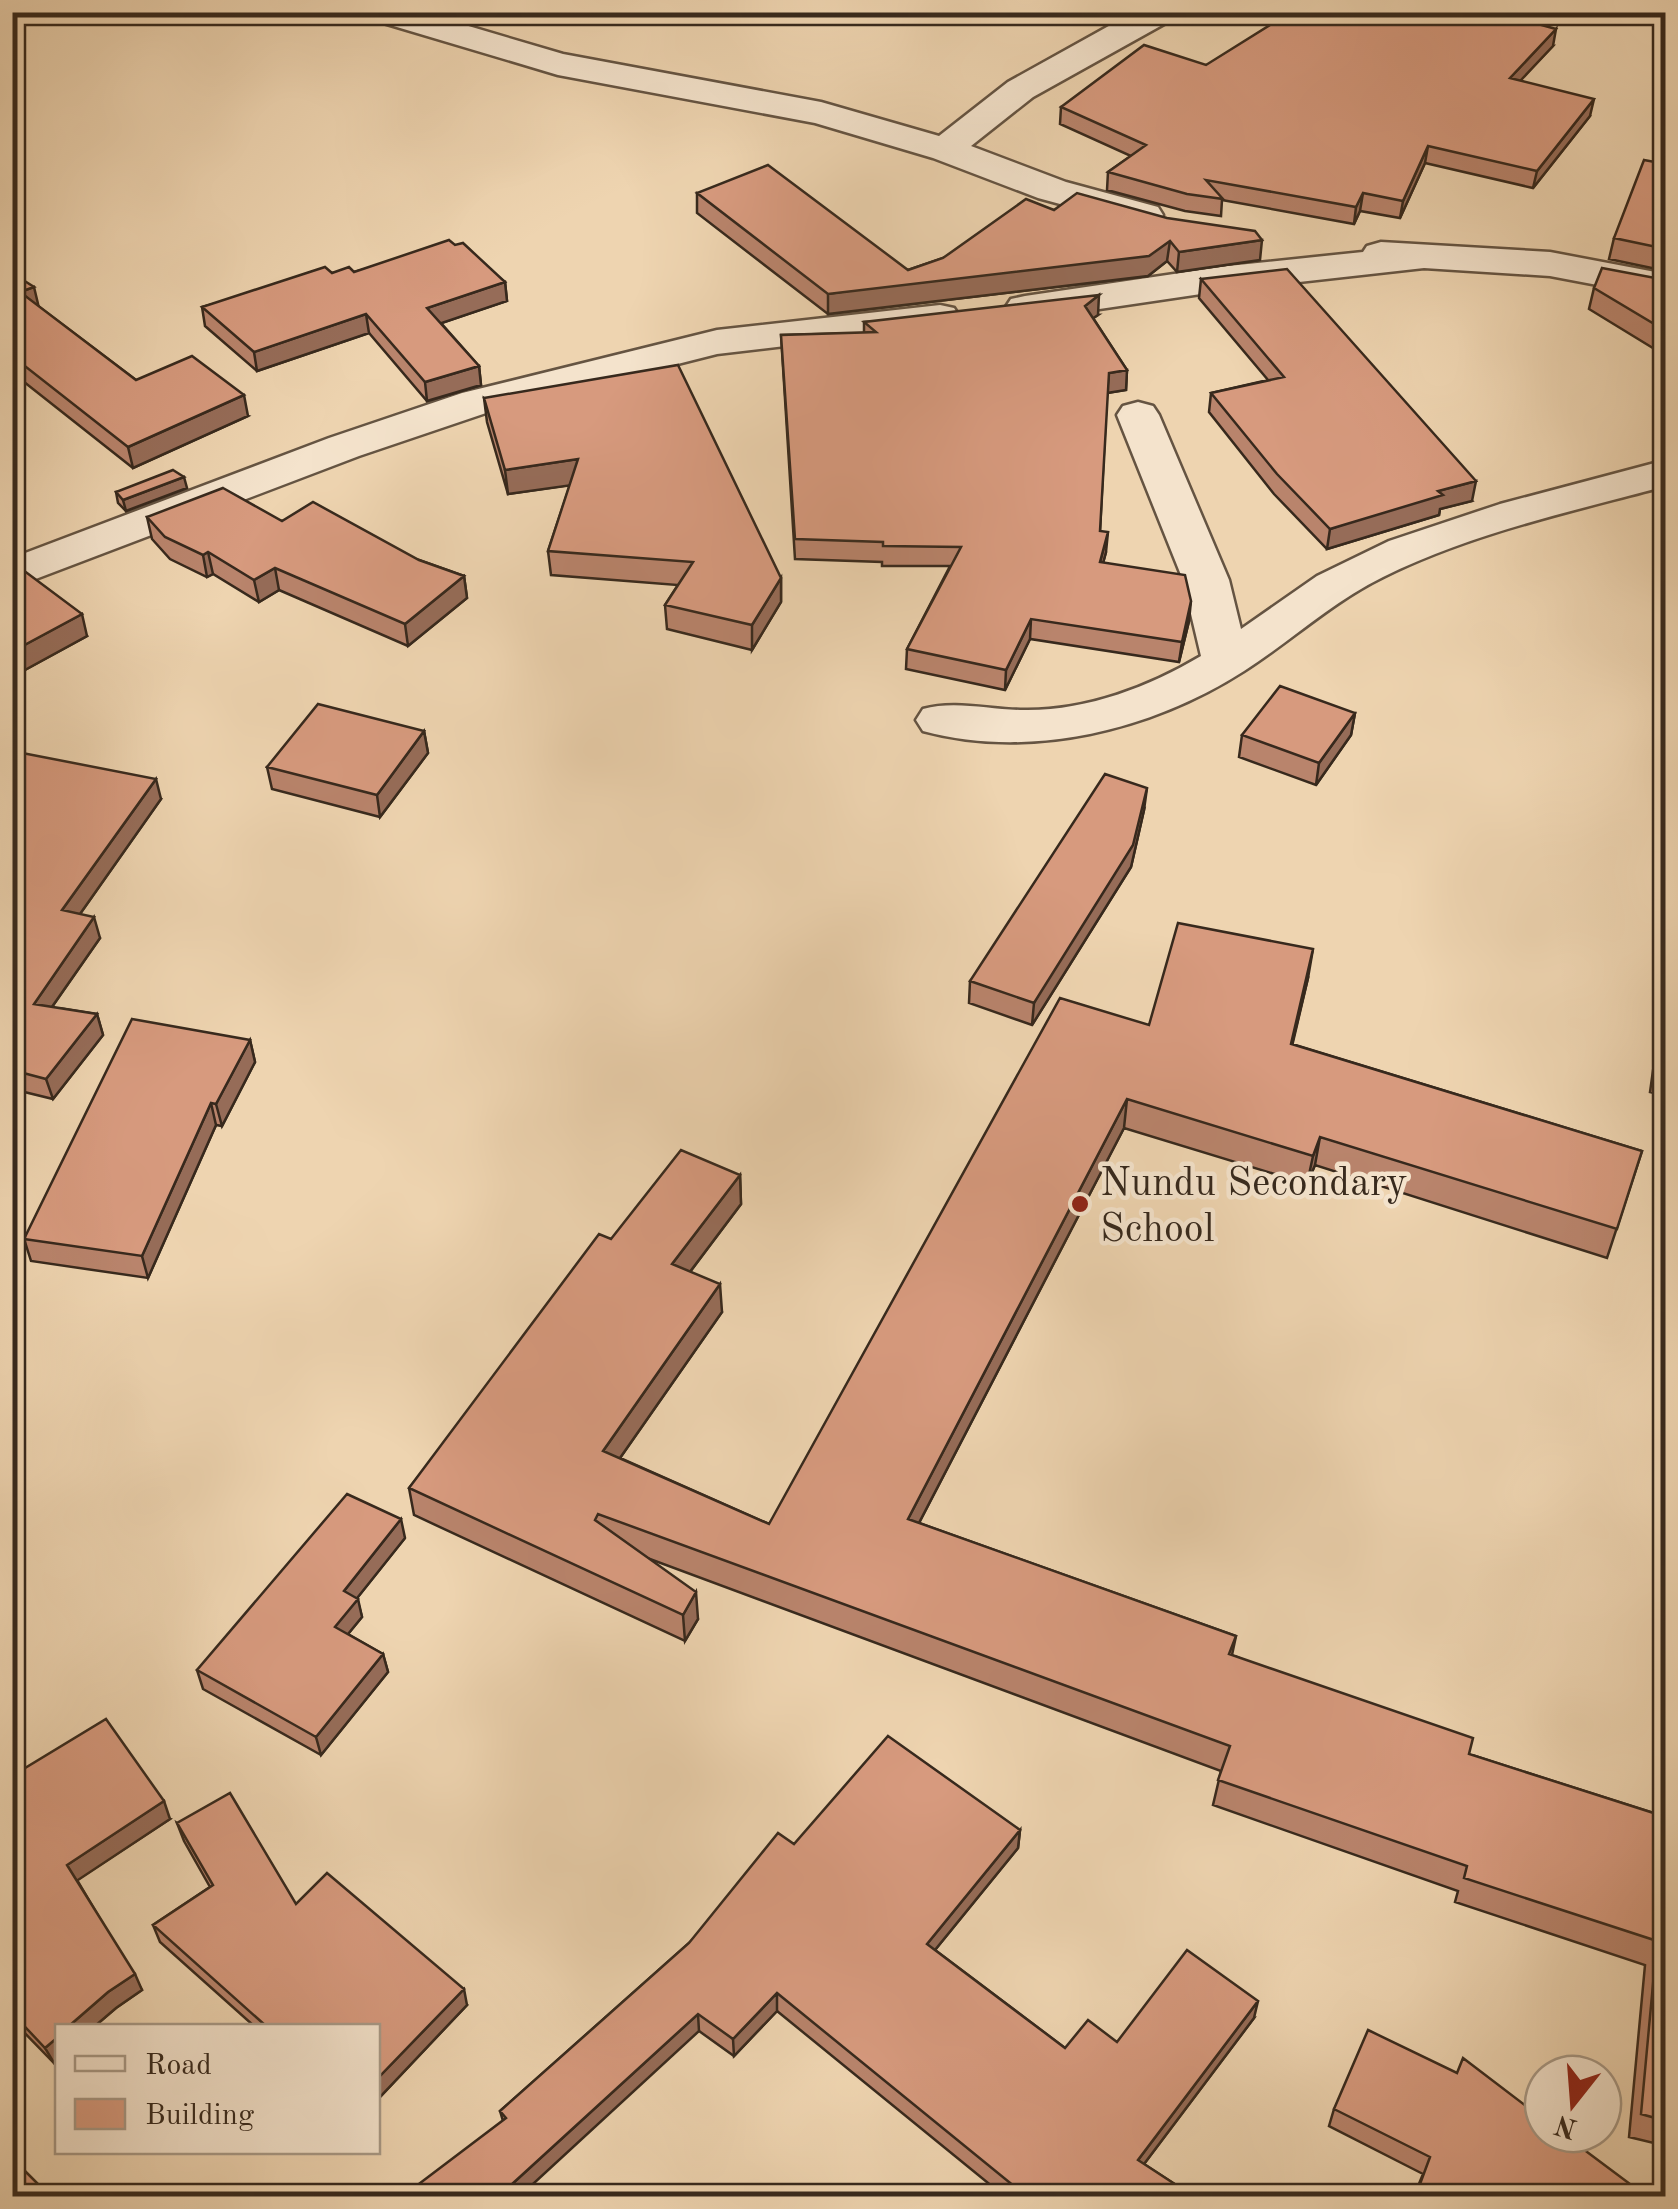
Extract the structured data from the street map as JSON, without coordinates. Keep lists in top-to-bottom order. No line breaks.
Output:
{"places":["Nundu Secondary School"],"legend":["Road","Building"],"north":"bottom"}
